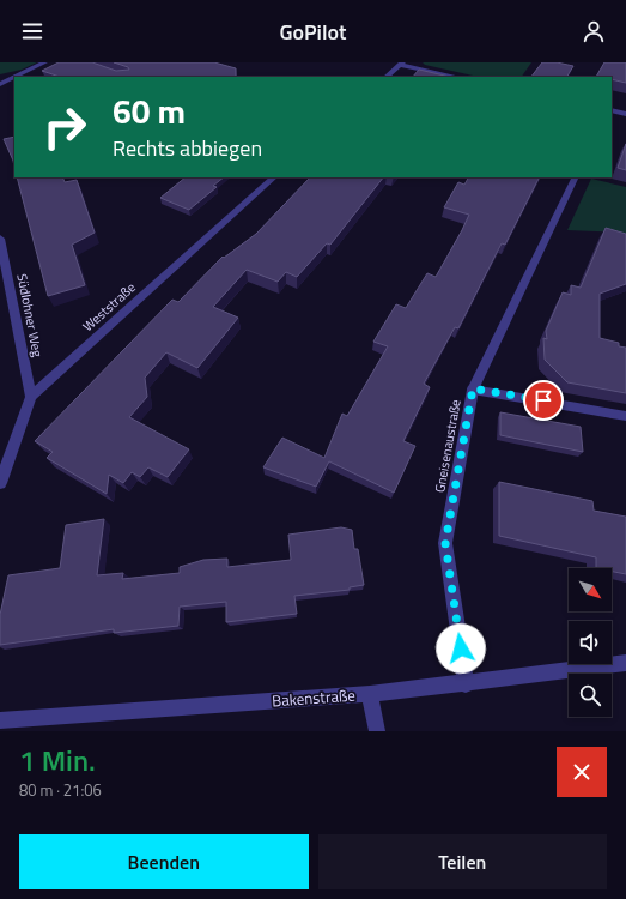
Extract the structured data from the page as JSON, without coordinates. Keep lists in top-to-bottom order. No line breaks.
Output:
{"streets":{"street":["Weststraße","Südlohner Weg","Gneisenaustraße","Bakenstraße"]},"crossings":[["Weststraße","Südlohner Weg"],["Gneisenaustraße","Bakenstraße"]],"north":"bottom right","page":{"header":"GoPilot","turn":["60 m","Rechts abbiegen"],"heading":["1 Min.","80 m · 21:06"],"buttons":["Beenden","Teilen"]}}
